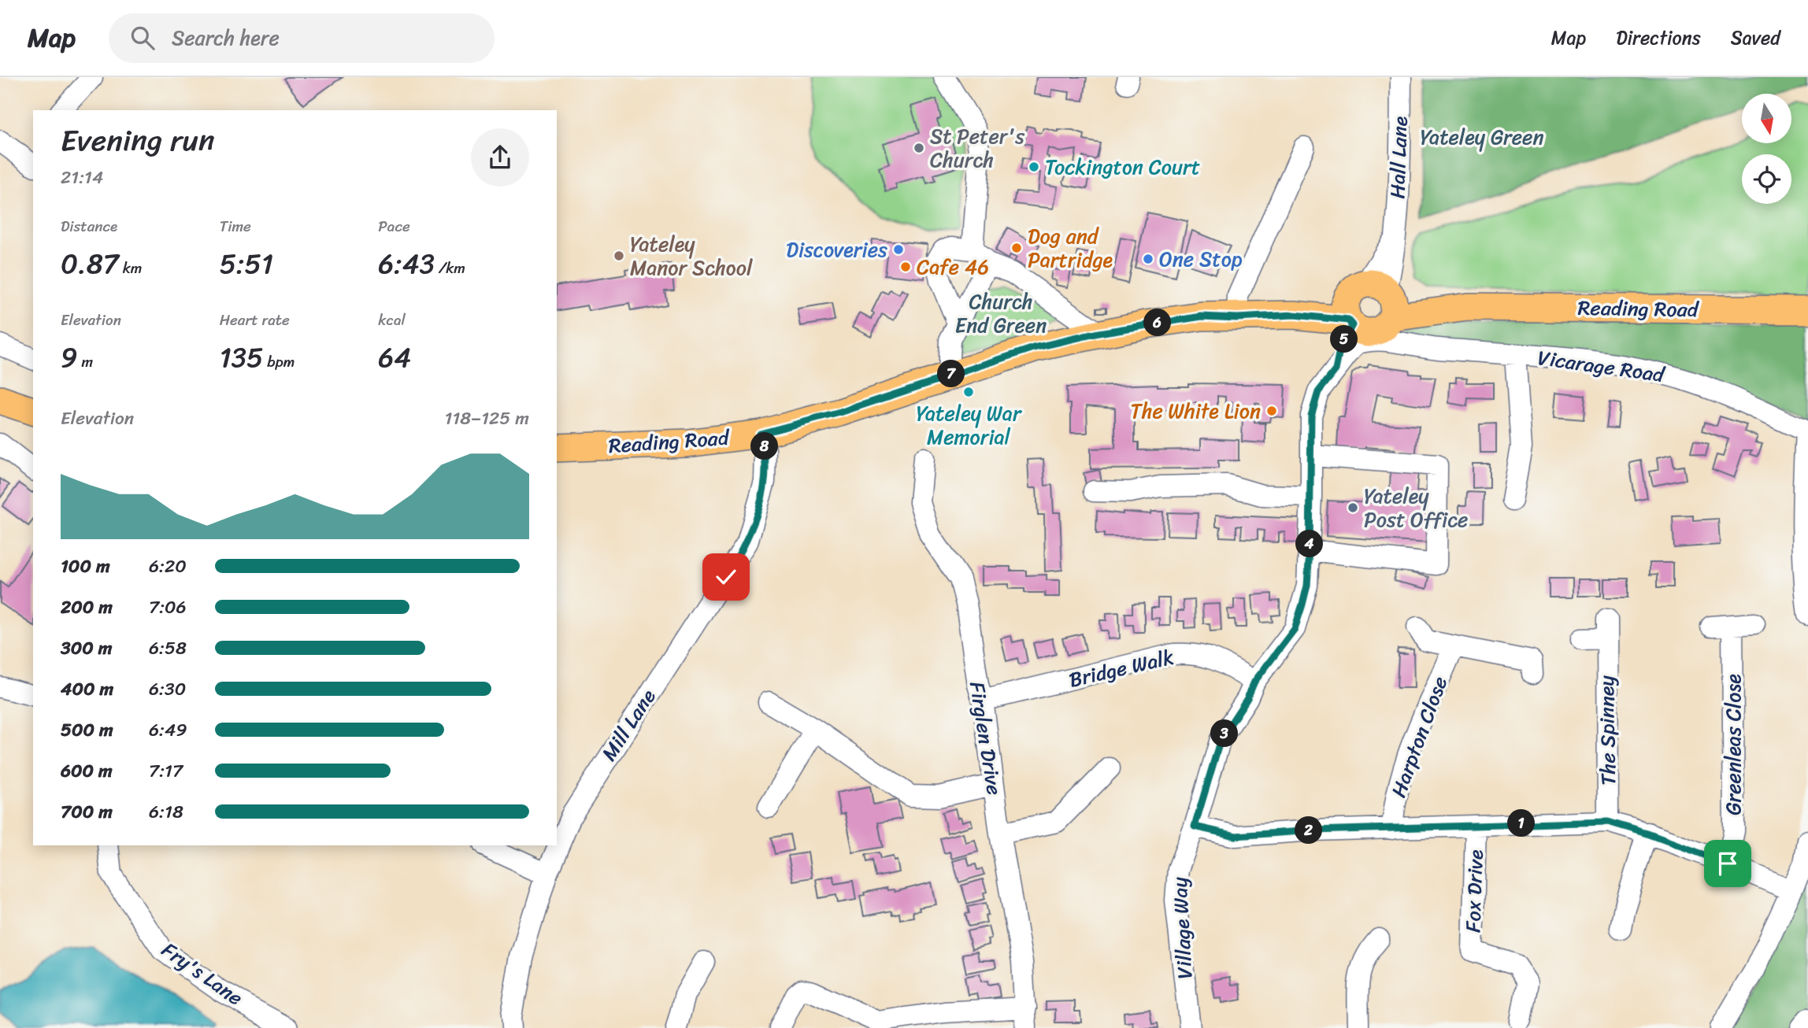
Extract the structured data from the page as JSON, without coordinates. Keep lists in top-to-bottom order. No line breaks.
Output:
{"streets":{"main road":["Reading Road"],"street":["Hall Lane","Vicarage Road","Bridge Walk","Mill Lane","The Spinney","Harpton Close","Firglen Drive","Greenleas Close","Fox Drive","Village Way","Fry's Lane"]},"crossings":[["Hall Lane","Reading Road"],["Hall Lane","Vicarage Road"],["Hall Lane","Village Way"],["Reading Road","Vicarage Road"],["Reading Road","Mill Lane"],["Reading Road","Village Way"],["Vicarage Road","Village Way"],["Bridge Walk","Firglen Drive"],["Bridge Walk","Village Way"]],"parks":["Yateley Green","Church End Green"],"places":["St Peter's Church","Tockington Court","Dog and Partridge","Discoveries","Yateley Manor School","One Stop","Cafe 46","Yateley War Memorial","The White Lion","Yateley Post Office"],"north":"bottom","page":{"header":"Map","search":"Search here","nav":["Map","Directions","Saved"],"heading":["Evening run","21:14"],"stats":[["Distance","0.87 km"],["Time","5:51"],["Pace","6:43 /km"],["Elevation","9 m"],["Heart rate","135 bpm"],["kcal","64"]],"pins":["6","5","7","8","4","3","1","2"],"chart":["Elevation","118–125 m"],"list":[{"name":"100 m","note":"6:20"},{"name":"200 m","note":"7:06"},{"name":"300 m","note":"6:58"},{"name":"400 m","note":"6:30"},{"name":"500 m","note":"6:49"},{"name":"600 m","note":"7:17"},{"name":"700 m","note":"6:18"}]}}
